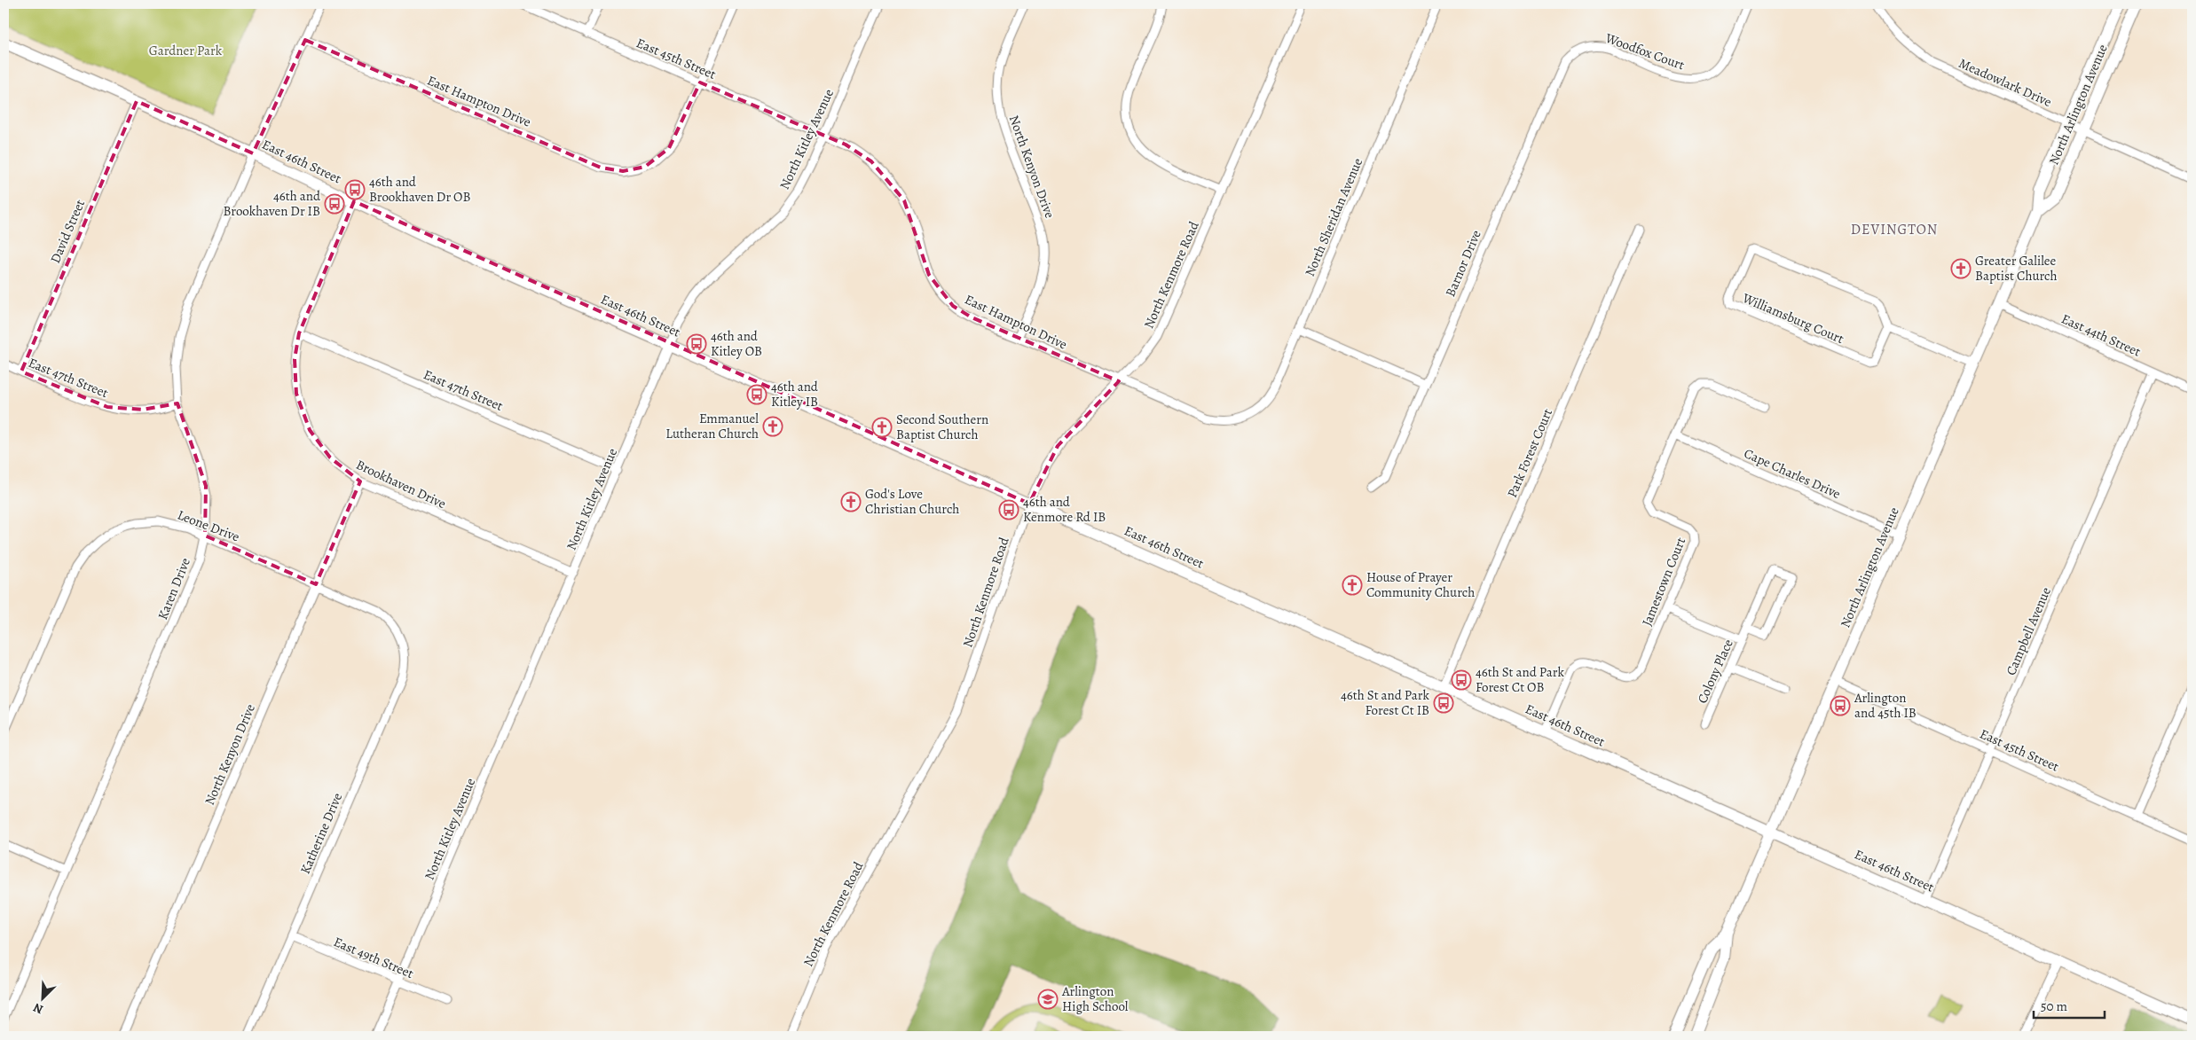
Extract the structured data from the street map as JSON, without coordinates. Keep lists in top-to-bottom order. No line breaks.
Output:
{"streets":{"main road":["North Arlington Avenue","East 46th Street"],"street":["Woodfox Court","East 45th Street","Meadowlark Drive","East Hampton Drive","North Kitley Avenue","North Kenyon Drive","North Sheridan Avenue","David Street","Barnor Drive","North Kenmore Road","Williamsburg Court","East 44th Street","East 47th Street","Park Forest Court","Cape Charles Drive","Brookhaven Drive","Leone Drive","Jamestown Court","Karen Drive","Campbell Avenue","Colony Place","Katherine Drive","East 49th Street"]},"crossings":[["Woodfox Court","Barnor Drive"],["East 45th Street","East Hampton Drive"],["East 45th Street","North Arlington Avenue"],["East 45th Street","North Kitley Avenue"],["East 45th Street","Campbell Avenue"],["Meadowlark Drive","North Arlington Avenue"],["East Hampton Drive","North Kitley Avenue"],["East Hampton Drive","North Kenyon Drive"],["East Hampton Drive","North Sheridan Avenue"],["East Hampton Drive","North Kenmore Road"],["East Hampton Drive","Karen Drive"],["North Arlington Avenue","East 46th Street"],["North Arlington Avenue","East 44th Street"],["North Arlington Avenue","Cape Charles Drive"],["North Kitley Avenue","East 46th Street"],["North Kitley Avenue","East 47th Street"],["North Kitley Avenue","Brookhaven Drive"],["North Kitley Avenue","East 49th Street"],["East 46th Street","David Street"],["East 46th Street","North Kenmore Road"],["East 46th Street","Park Forest Court"],["East 46th Street","Brookhaven Drive"],["East 46th Street","Jamestown Court"],["East 46th Street","Karen Drive"],["East 46th Street","Campbell Avenue"],["North Kenyon Drive","Brookhaven Drive"],["North Kenyon Drive","Leone Drive"],["David Street","East 47th Street"],["East 44th Street","Campbell Avenue"],["East 47th Street","Brookhaven Drive"],["East 47th Street","Karen Drive"],["Cape Charles Drive","Jamestown Court"],["Leone Drive","Karen Drive"],["Leone Drive","Katherine Drive"],["Katherine Drive","East 49th Street"]],"districts":["DEVINGTON"],"parks":["Gardner Park"],"places":{"bus stop":["46th and Brookhaven Dr OB","46th and Brookhaven Dr IB","46th and Kitley OB","46th and Kitley IB","46th and Kenmore Rd IB","46th St and Park Forest Ct OB","46th St and Park Forest Ct IB","Arlington and 45th IB"],"church":["Greater Galilee Baptist Church","Emmanuel Lutheran Church","Second Southern Baptist Church","God's Love Christian Church","House of Prayer Community Church"],"school or university":["Arlington High School"]},"scale_bar":"50 m","north":"bottom left"}
